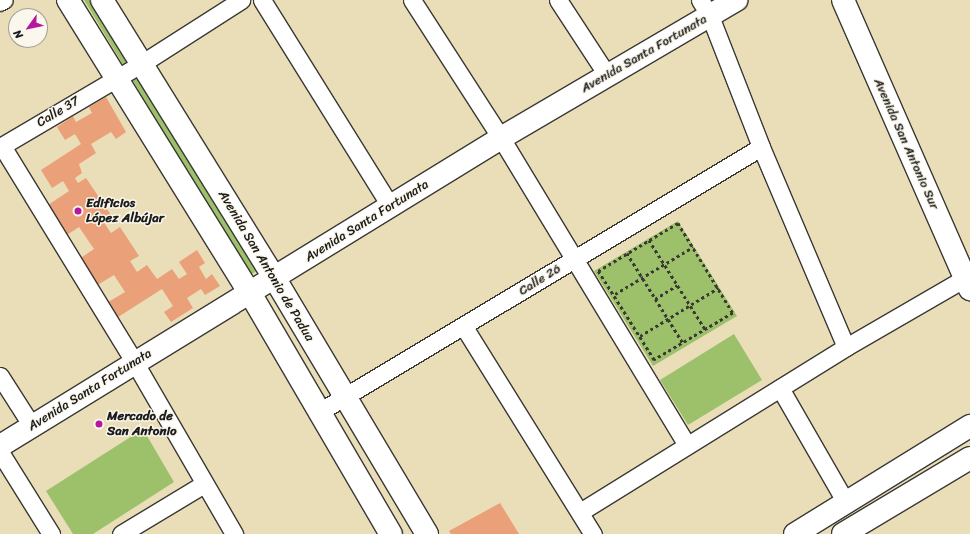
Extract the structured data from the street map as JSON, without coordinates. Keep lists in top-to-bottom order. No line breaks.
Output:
{"streets":{"street":["Avenida Santa Fortunata","Calle 37","Avenida San Antonio Sur","Avenida San Antonio de Padua","Calle 26"]},"crossings":[["Avenida Santa Fortunata","Avenida San Antonio de Padua"],["Calle 37","Avenida San Antonio de Padua"],["Avenida San Antonio de Padua","Calle 26"]],"places":["Edificios López Albújar","Mercado de San Antonio"],"north":"bottom left"}
